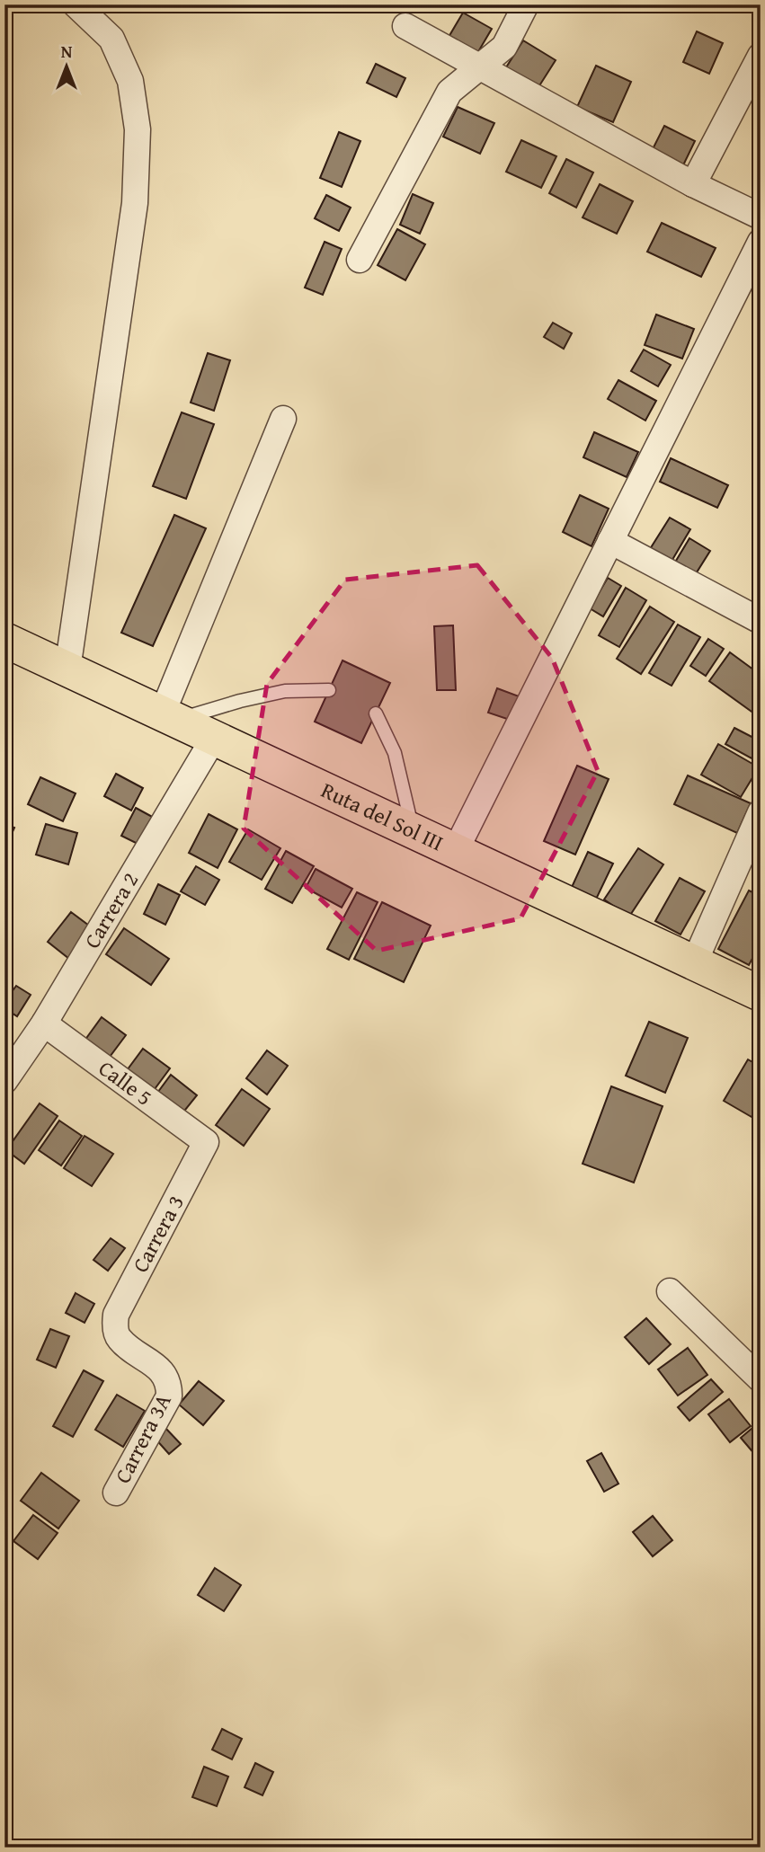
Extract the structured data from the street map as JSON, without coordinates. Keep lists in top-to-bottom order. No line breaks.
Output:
{"streets":{"highway":["Ruta del Sol III"],"street":["Carrera 2","Calle 5","Carrera 3","Carrera 3A"]},"crossings":[["Ruta del Sol III","Carrera 2"],["Carrera 2","Calle 5"],["Calle 5","Carrera 3"],["Carrera 3","Carrera 3A"]],"north":"top"}
